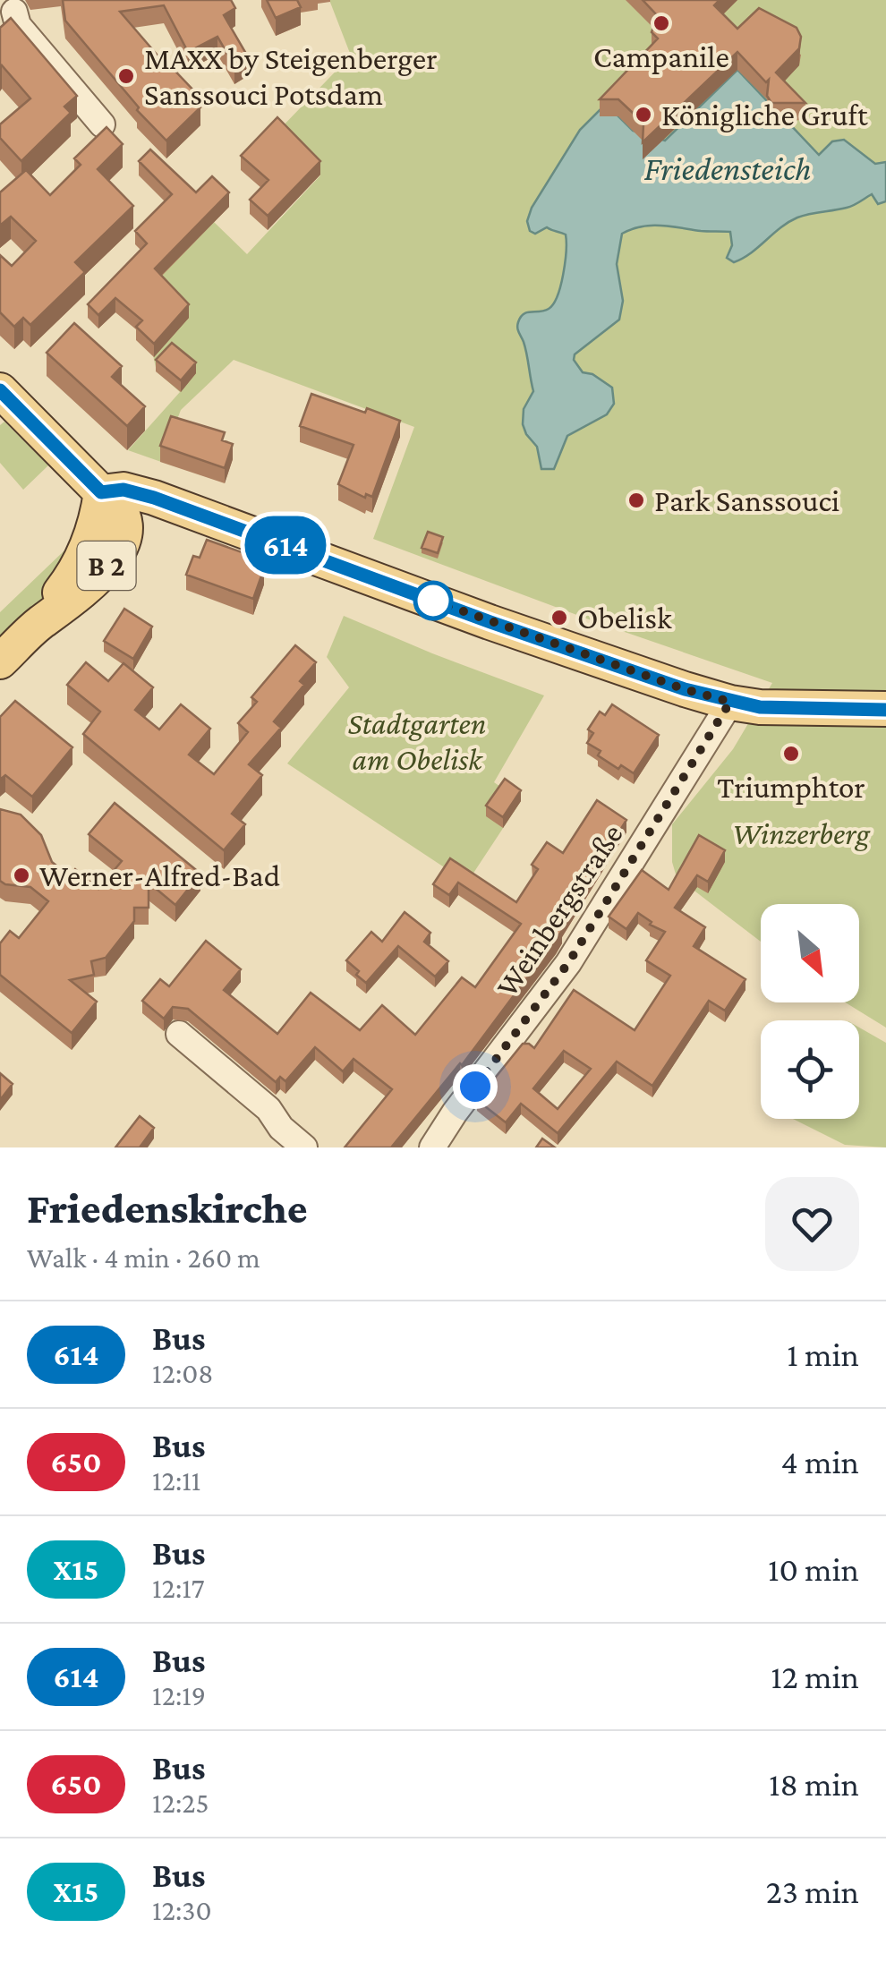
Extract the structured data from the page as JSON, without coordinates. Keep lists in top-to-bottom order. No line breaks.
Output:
{"streets":{"main road":["B 2"],"street":["Weinbergstraße"]},"water":["Friedensteich"],"parks":["Stadtgarten am Obelisk","Winzerberg"],"places":["Campanile","MAXX by Steigenberger Sanssouci Potsdam","Königliche Gruft","Park Sanssouci","Obelisk","Triumphtor","Werner-Alfred-Bad"],"lines":["bus line 614"],"north":"bottom right","page":{"on_map":"614","heading":["Friedenskirche","Walk · 4 min · 260 m"],"list":[{"mark":"614","name":"Bus","note":"12:08","value":"1 min"},{"mark":"650","name":"Bus","note":"12:11","value":"4 min"},{"mark":"X15","name":"Bus","note":"12:17","value":"10 min"},{"mark":"614","name":"Bus","note":"12:19","value":"12 min"},{"mark":"650","name":"Bus","note":"12:25","value":"18 min"},{"mark":"X15","name":"Bus","note":"12:30","value":"23 min"}]}}
